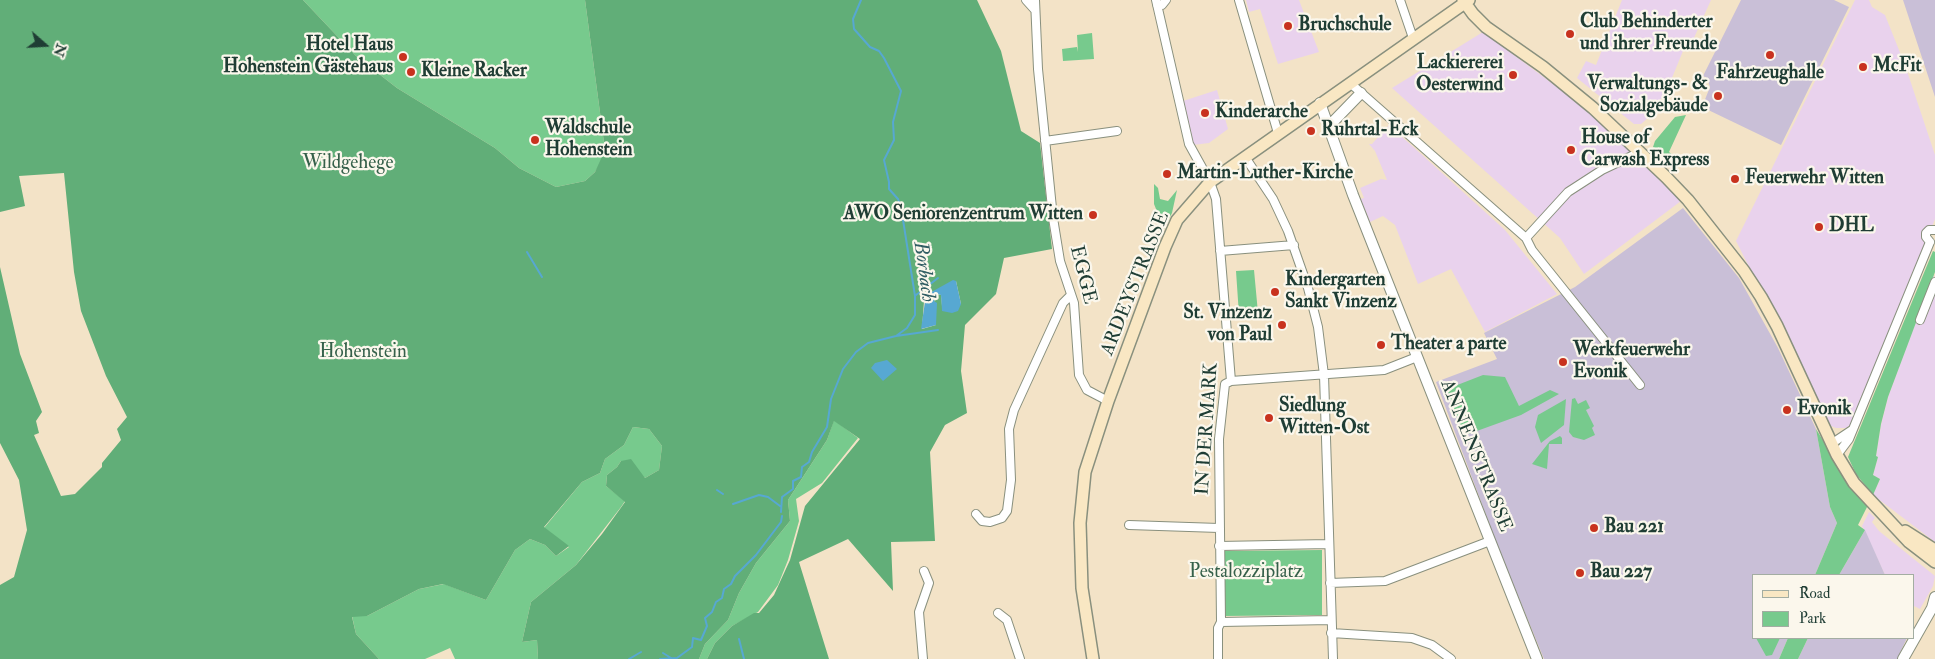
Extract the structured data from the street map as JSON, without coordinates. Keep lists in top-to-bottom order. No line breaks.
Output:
{"streets":{"main road":["ARDEYSTRASSE"],"street":["EGGE","IN DER MARK","ANNENSTRASSE"]},"crossings":[["EGGE","ARDEYSTRASSE"],["ARDEYSTRASSE","IN DER MARK"],["ARDEYSTRASSE","ANNENSTRASSE"]],"water":["Borbach"],"parks":["Wildgehege","Hohenstein","Pestalozziplatz"],"places":["Bruchschule","Club Behinderter und ihrer Freunde","Fahrzeughalle","Hotel Haus Hohenstein Gästehaus","McFit","Kleine Racker","Lackiererei Oesterwind","Verwaltungs- & Sozialgebäude","Kinderarche","Ruhrtal-Eck","Waldschule Hohenstein","House of Carwash Express","Martin-Luther-Kirche","Feuerwehr Witten","AWO Seniorenzentrum Witten","DHL","Kindergarten Sankt Vinzenz","St. Vinzenz von Paul","Theater a parte","Werkfeuerwehr Evonik","Evonik","Siedlung Witten-Ost","Bau 221","Bau 227"],"legend":["Road","Park"],"north":"right"}
